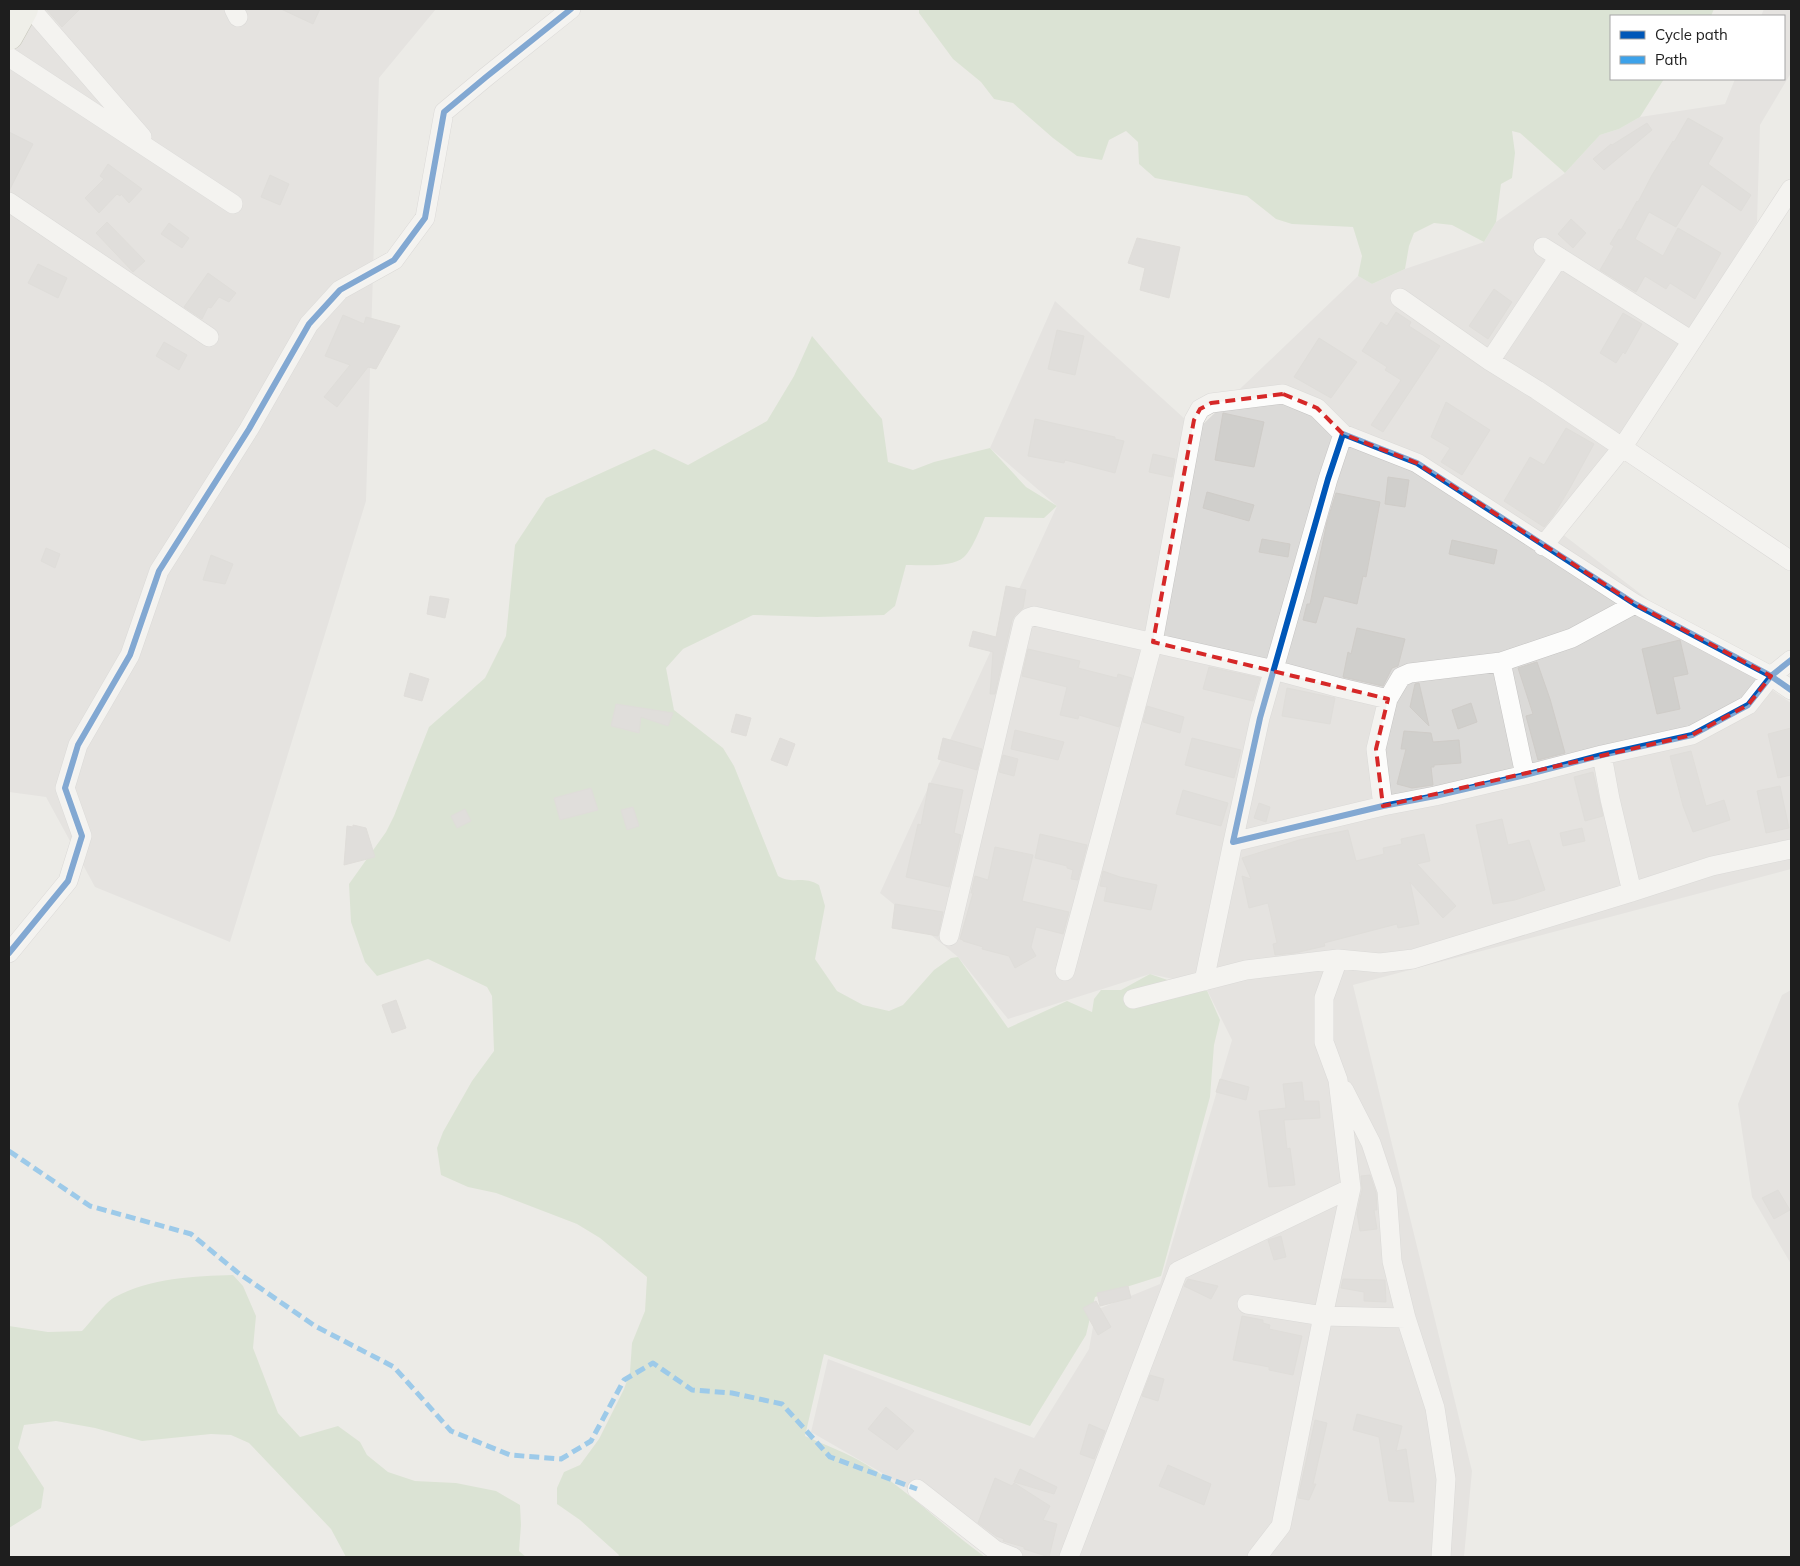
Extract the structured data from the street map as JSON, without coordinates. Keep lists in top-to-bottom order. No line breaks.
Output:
{"legend":["Cycle path","Path"]}
